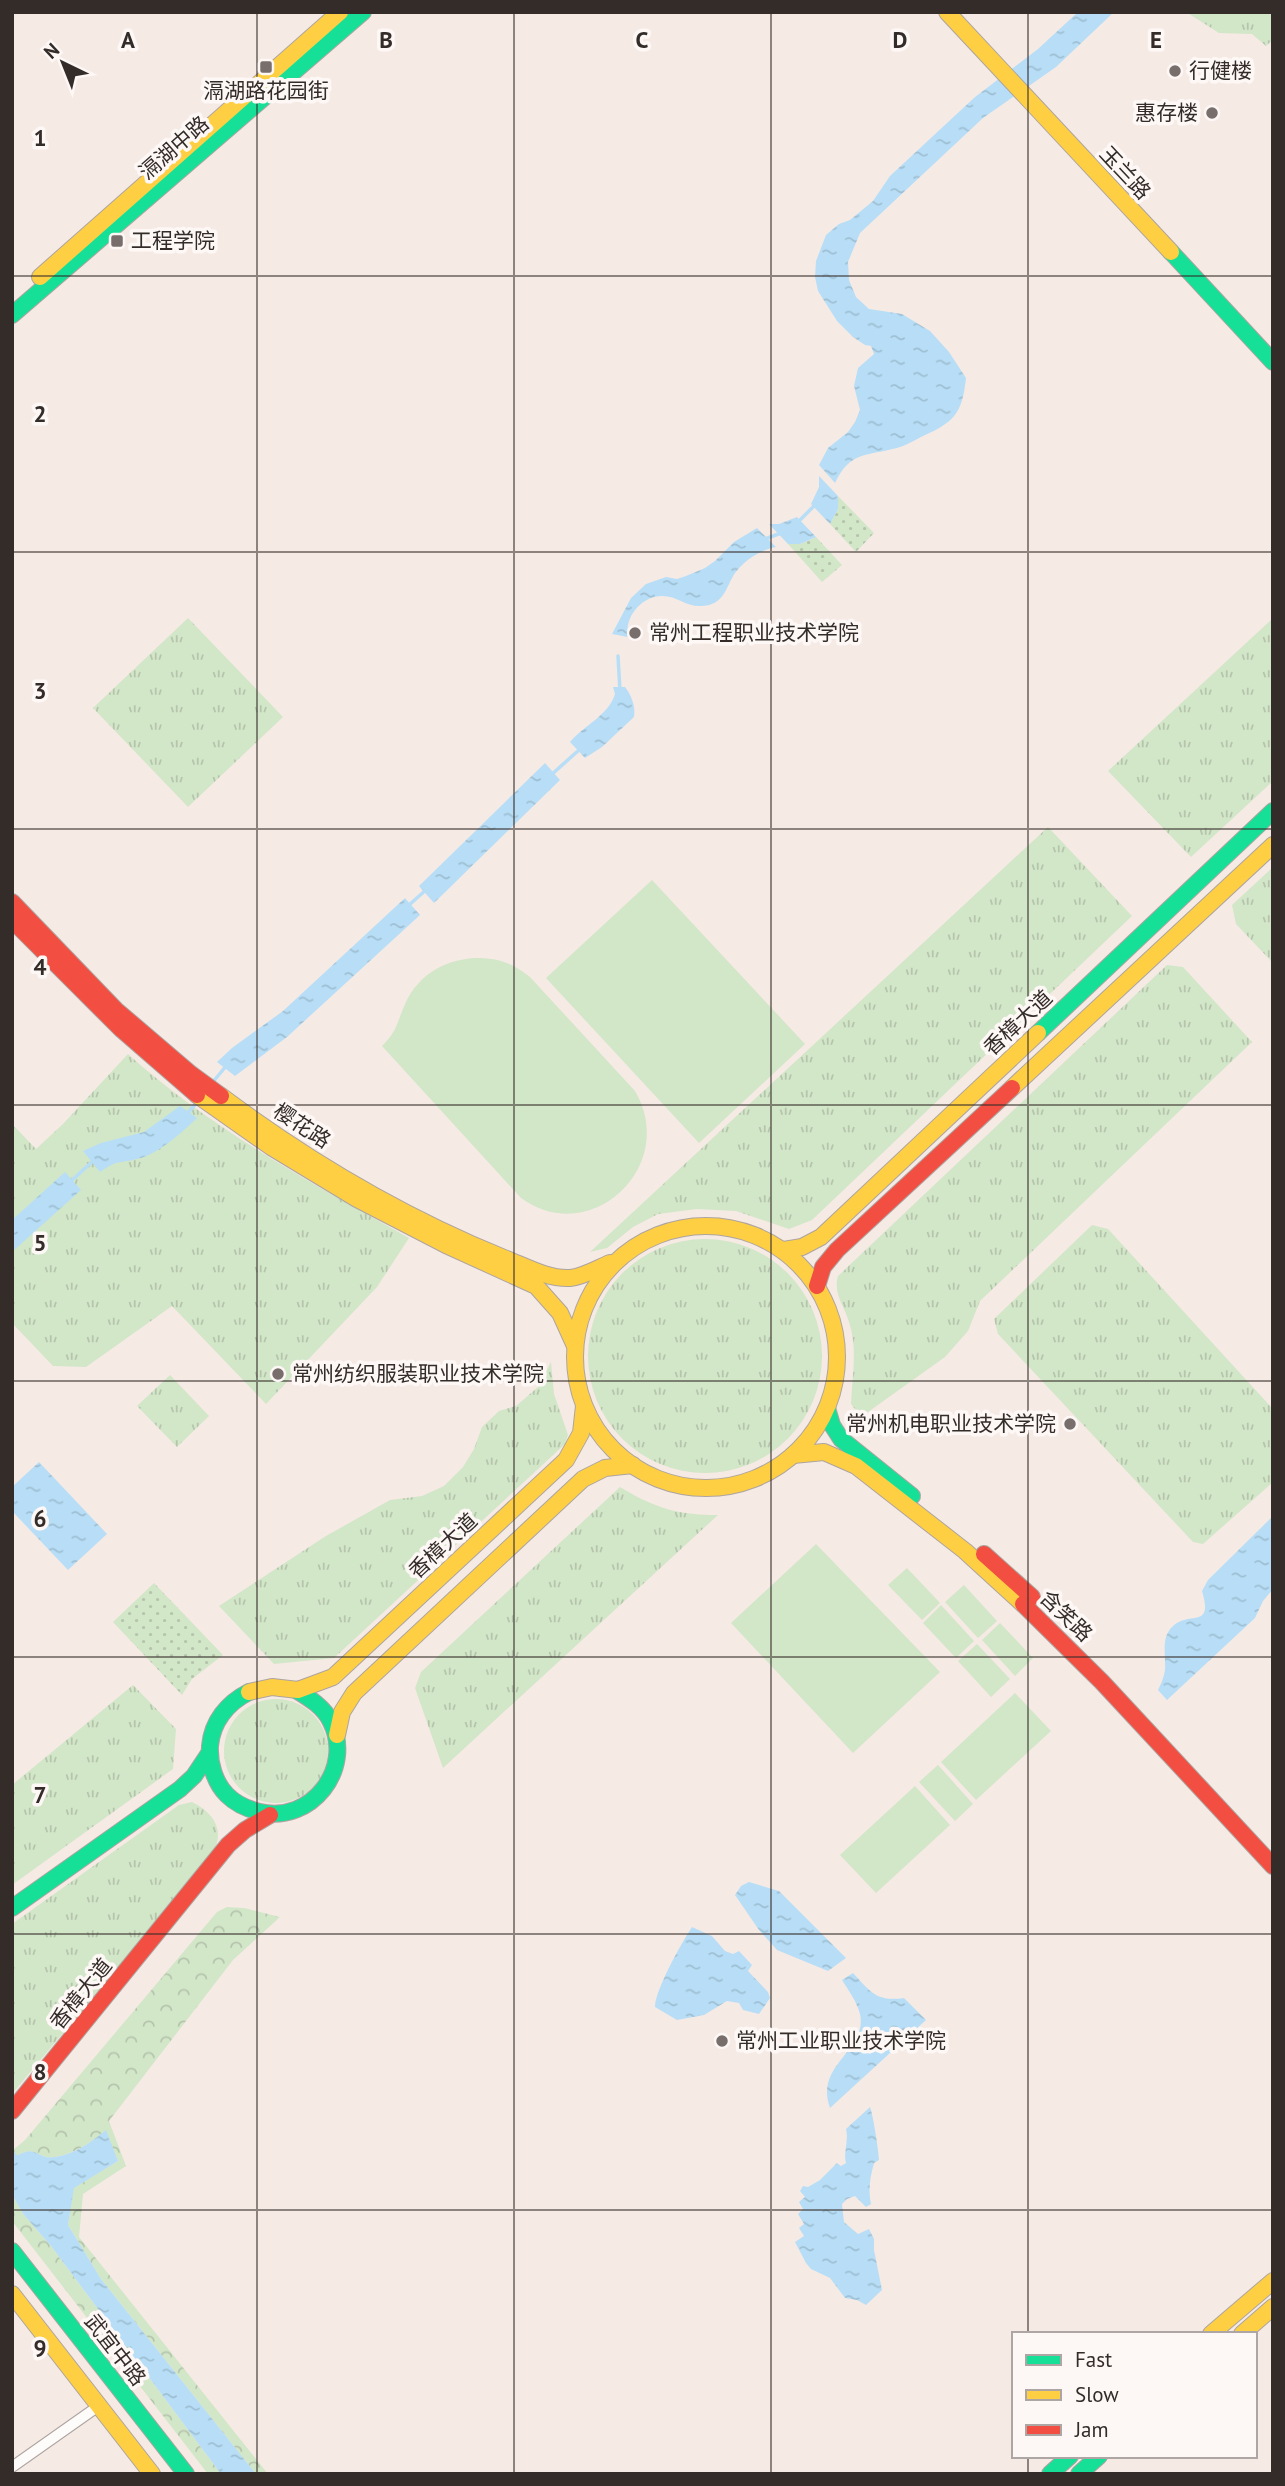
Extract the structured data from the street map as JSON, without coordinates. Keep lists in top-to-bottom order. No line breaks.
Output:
{"streets":{"street":["滆湖中路","玉兰路","香樟大道","樱花路","含笑路","武宜中路"]},"places":{"transit":["滆湖路花园街","工程学院"],"other":["行健楼","惠存楼","常州工程职业技术学院","常州纺织服装职业技术学院","常州机电职业技术学院","常州工业职业技术学院"]},"legend":["Fast","Slow","Jam"],"north":"top left","grid":{"columns":["A","B","C","D","E"],"rows":["1","2","3","4","5","6","7","8","9"]}}
